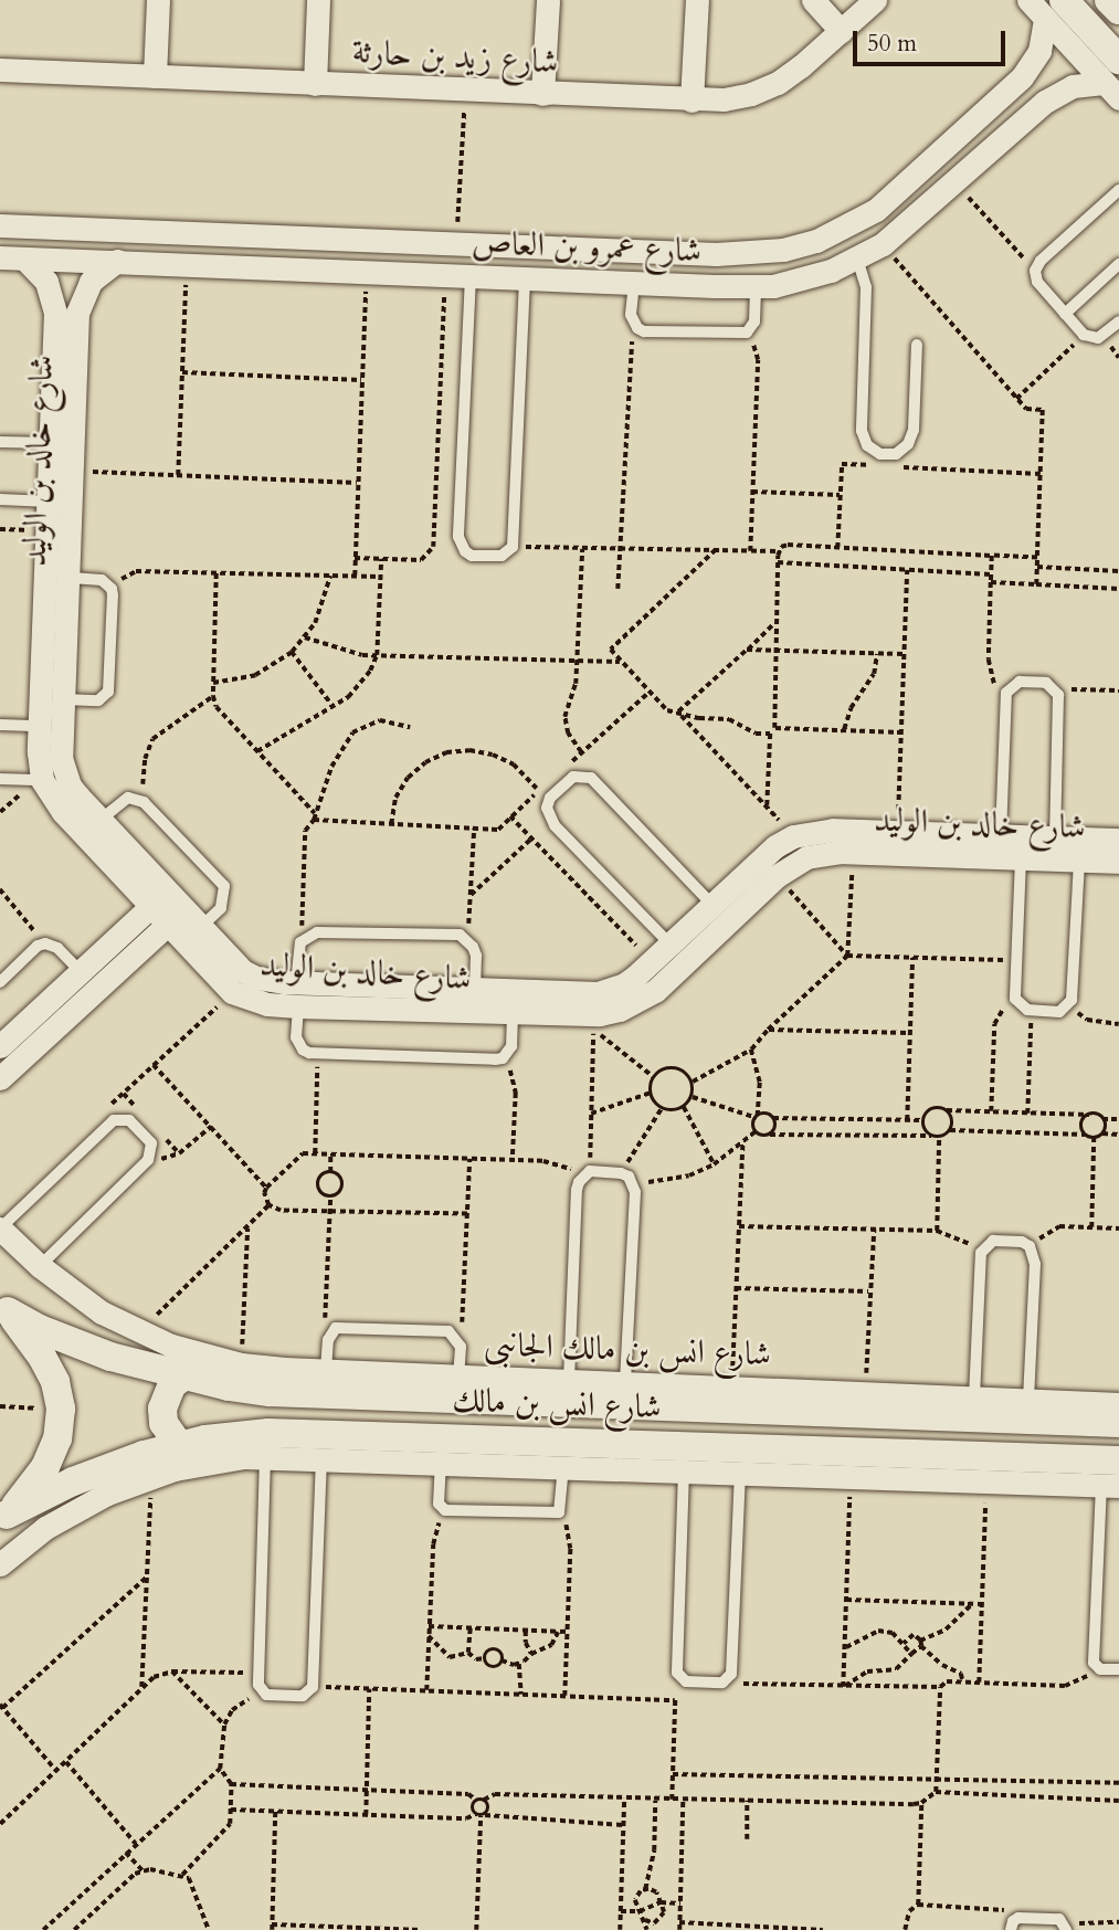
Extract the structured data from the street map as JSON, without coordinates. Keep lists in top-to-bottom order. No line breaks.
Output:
{"streets":{"street":["شارع زيد بن حارثة","شارع عمرو بن العاص","شارع خالد بن الوليد","شارع انس بن مالك الجانبى","شارع انس بن مالك"]},"crossings":[["شارع عمرو بن العاص","شارع خالد بن الوليد"]],"scale_bar":"50 m"}
